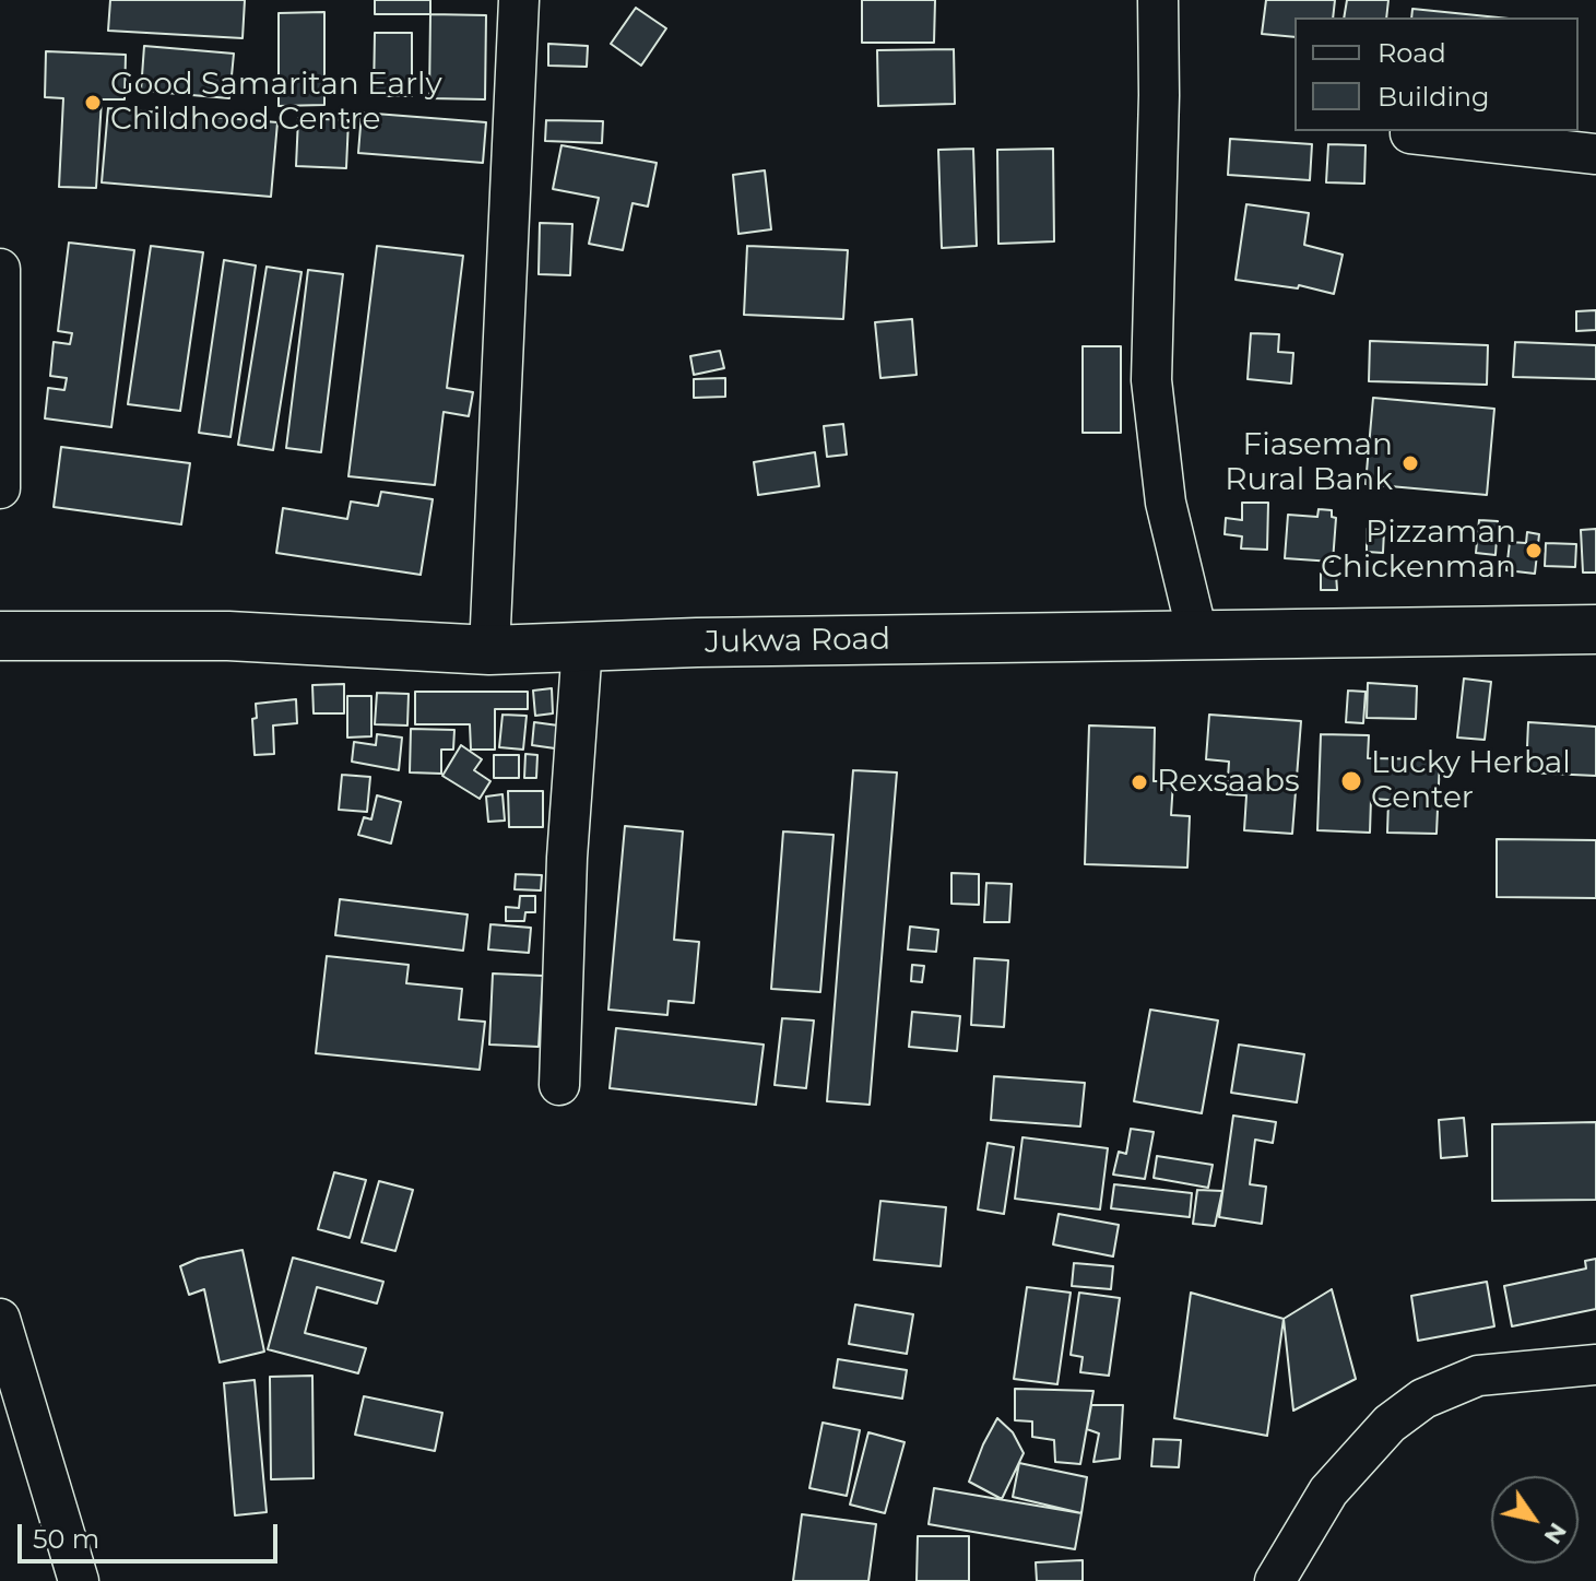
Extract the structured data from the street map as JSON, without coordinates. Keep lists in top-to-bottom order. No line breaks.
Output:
{"streets":{"main road":["Jukwa Road"]},"places":["Good Samaritan Early Childhood Centre","Fiaseman Rural Bank","Pizzaman Chickenman","Lucky Herbal Center","Rexsaabs"],"legend":["Road","Building"],"scale_bar":"50 m","north":"bottom right"}
